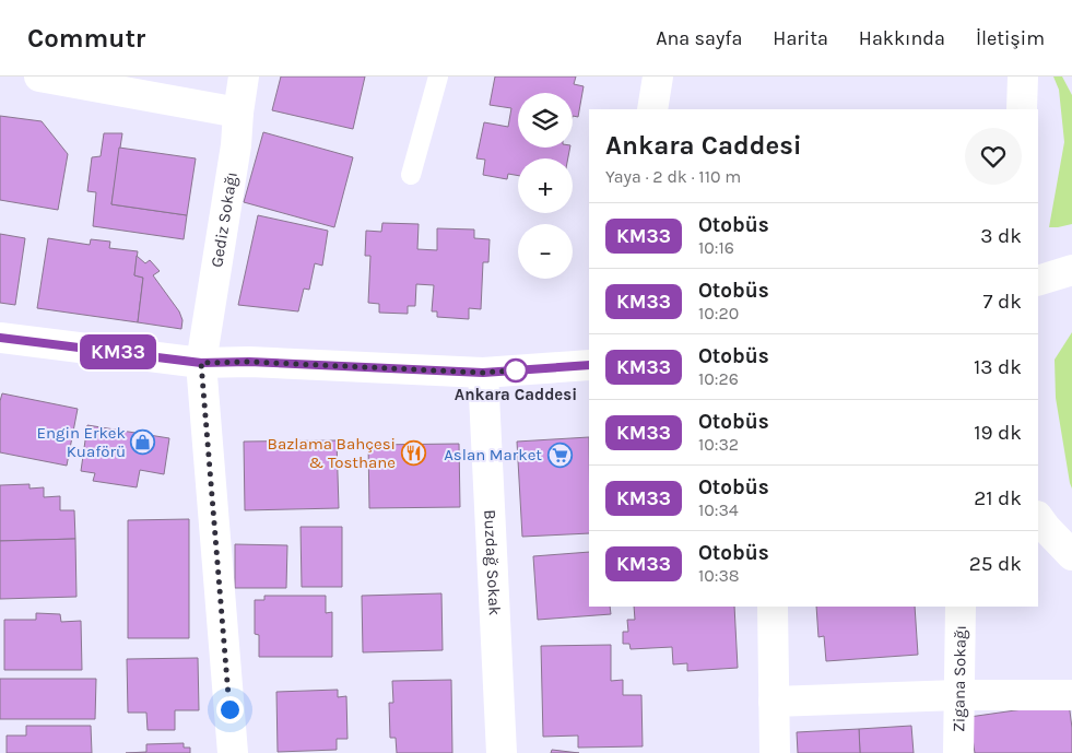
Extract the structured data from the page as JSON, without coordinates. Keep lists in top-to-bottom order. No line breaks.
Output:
{"streets":{"street":["Gediz Sokağı","Buzdağ Sokak","Zigana Sokağı"]},"places":{"other":["Ankara Caddesi"],"shop":["Engin Erkek Kuaförü"],"restaurant":["Bazlama Bahçesi & Tosthane"],"supermarket":["Aslan Market"]},"lines":["bus line KM33"],"page":{"header":"Commutr","nav":["Ana sayfa","Harita","Hakkında","İletişim"],"on_map":"KM33","map_buttons":["+","−"],"heading":["Ankara Caddesi","Yaya · 2 dk · 110 m"],"list":[{"mark":"KM33","name":"Otobüs","note":"10:16","value":"3 dk"},{"mark":"KM33","name":"Otobüs","note":"10:20","value":"7 dk"},{"mark":"KM33","name":"Otobüs","note":"10:26","value":"13 dk"},{"mark":"KM33","name":"Otobüs","note":"10:32","value":"19 dk"},{"mark":"KM33","name":"Otobüs","note":"10:34","value":"21 dk"},{"mark":"KM33","name":"Otobüs","note":"10:38","value":"25 dk"}]}}
